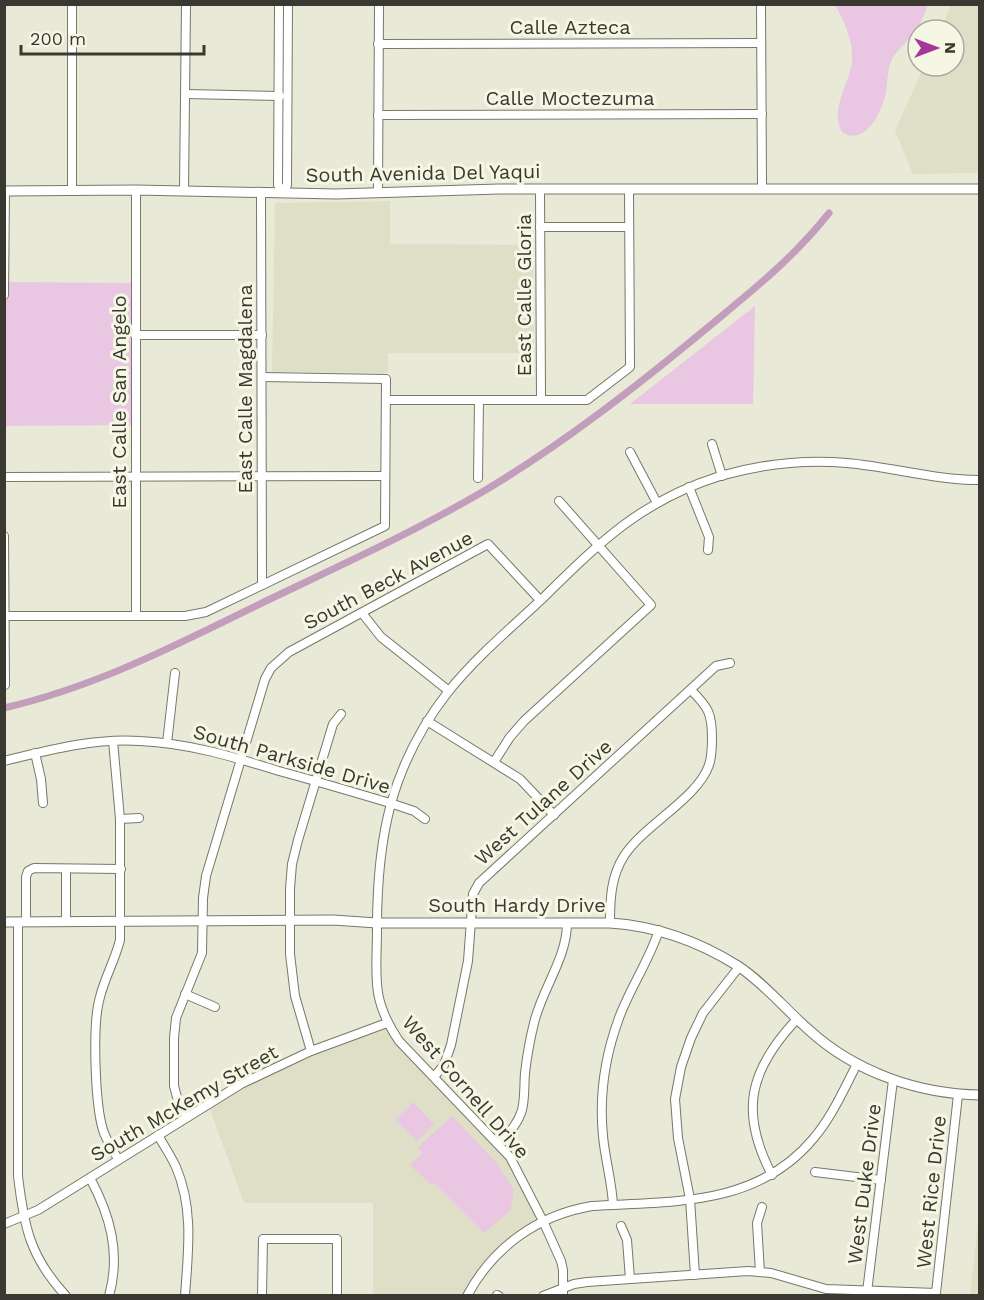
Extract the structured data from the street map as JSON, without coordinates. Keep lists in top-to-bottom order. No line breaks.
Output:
{"streets":{"street":["Calle Azteca","Calle Moctezuma","South Avenida Del Yaqui","East Calle Gloria","East Calle Magdalena","East Calle San Angelo","South Beck Avenue","South Parkside Drive","West Tulane Drive","South Hardy Drive","West Cornell Drive","South McKemy Street","West Duke Drive","West Rice Drive"]},"crossings":[["South Avenida Del Yaqui","East Calle Gloria"],["South Avenida Del Yaqui","East Calle Magdalena"],["South Avenida Del Yaqui","East Calle San Angelo"],["South Beck Avenue","South Parkside Drive"],["South Beck Avenue","West Cornell Drive"],["South Parkside Drive","West Cornell Drive"],["West Tulane Drive","South Hardy Drive"],["West Tulane Drive","West Cornell Drive"],["South Hardy Drive","West Cornell Drive"],["South Hardy Drive","West Duke Drive"],["South Hardy Drive","West Rice Drive"],["West Cornell Drive","South McKemy Street"],["West Duke Drive","West Rice Drive"]],"scale_bar":"200 m","north":"right"}
